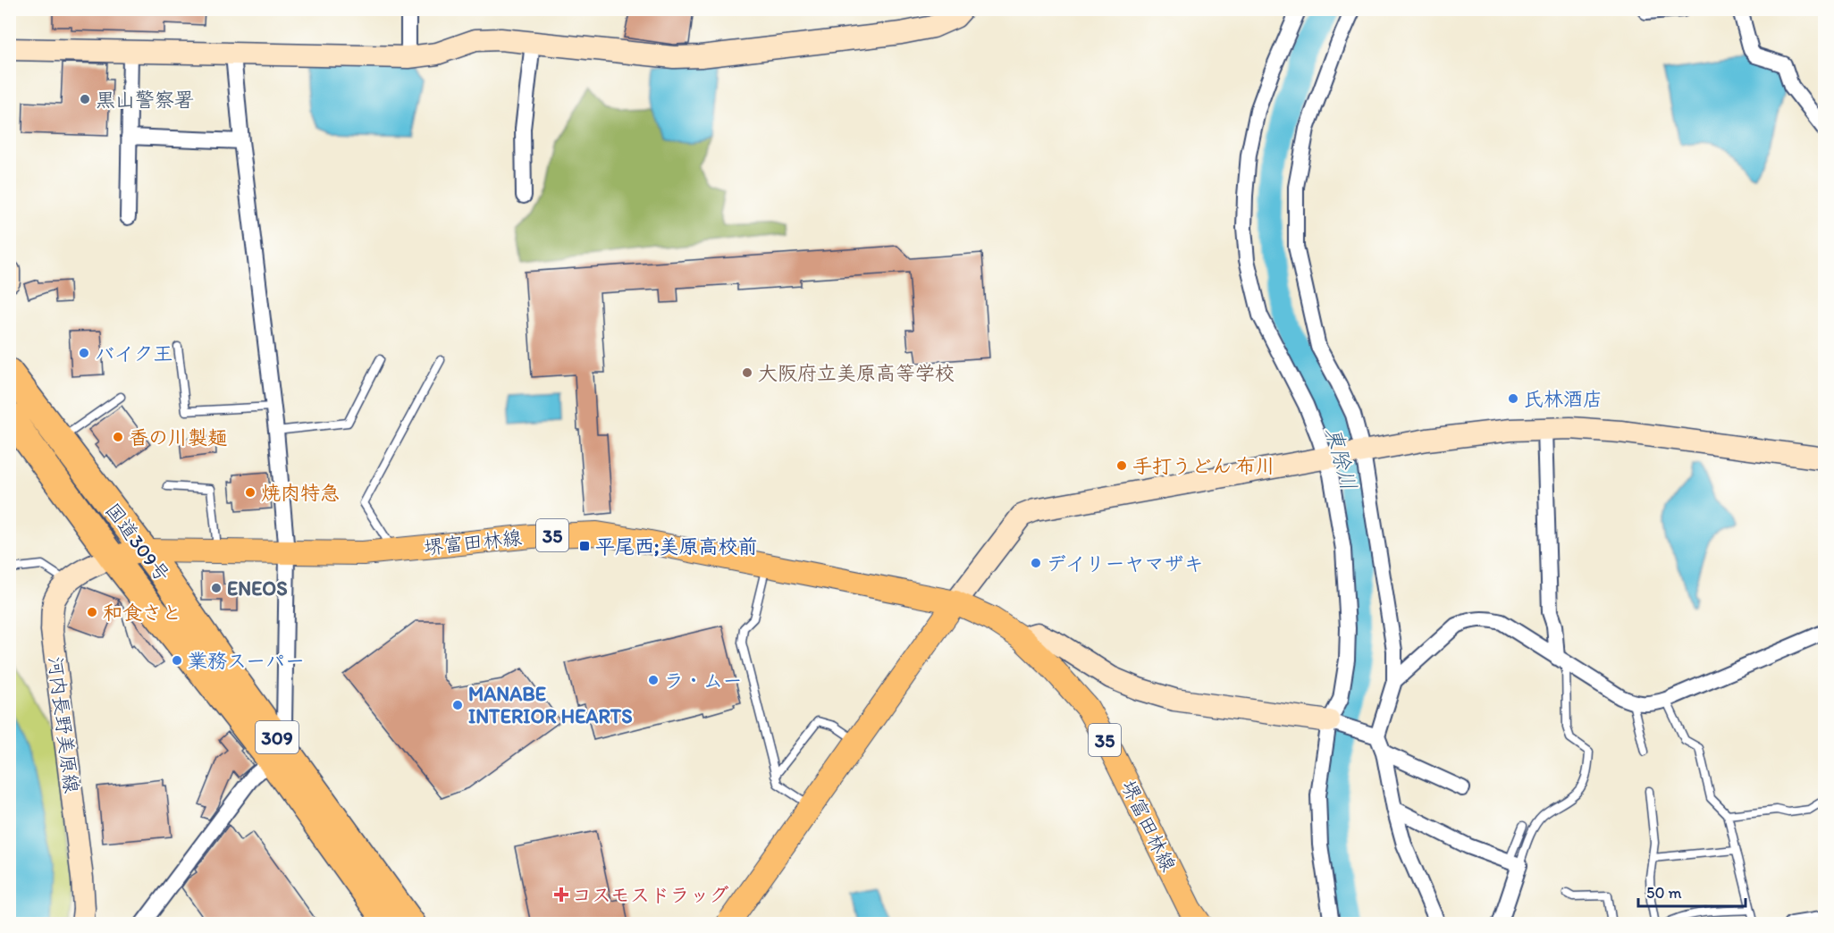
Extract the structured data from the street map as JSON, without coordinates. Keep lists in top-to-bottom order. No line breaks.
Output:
{"streets":{"highway":["国道309号","309"],"main road":["35","堺富田林線"],"street":["河内長野美原線"]},"crossings":[["国道309号","堺富田林線"],["国道309号","河内長野美原線"],["堺富田林線","河内長野美原線"]],"water":["東除川"],"places":{"other":["黒山警察署","バイク王","大阪府立美原高等学校","氏林酒店","香の川製麺","手打うどん 布川","焼肉特急","デイリーヤマザキ","ENEOS","和食さと","業務スーパー","ラ・ムー","MANABE INTERIOR HEARTS"],"transit":["平尾西;美原高校前"],"health":["コスモスドラッグ"]},"scale_bar":"50 m"}
